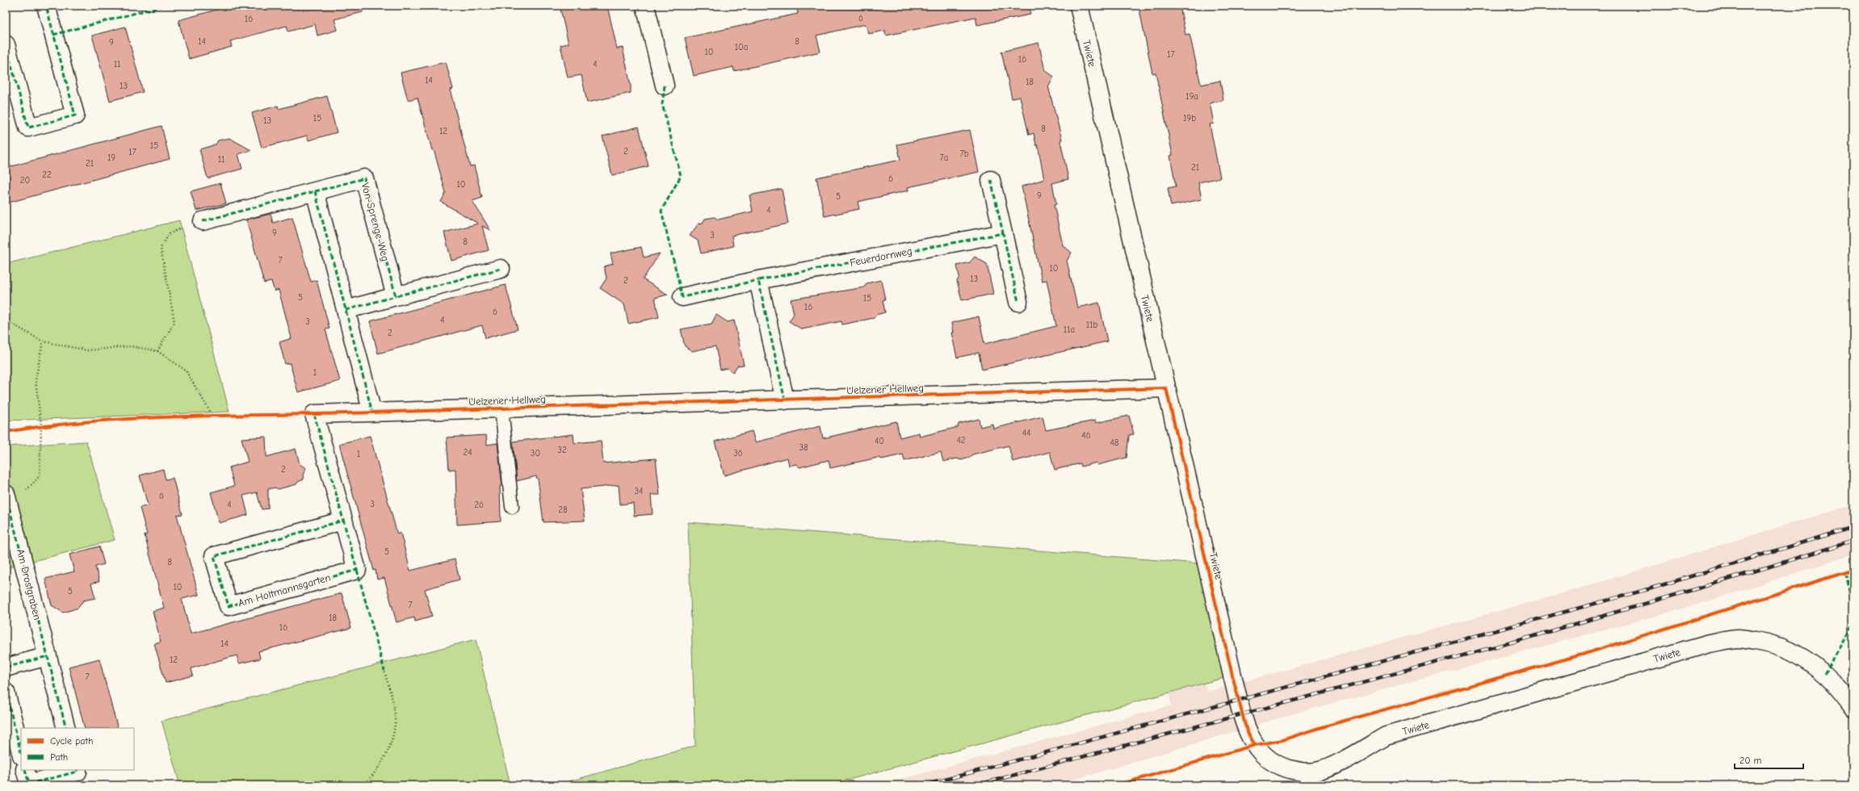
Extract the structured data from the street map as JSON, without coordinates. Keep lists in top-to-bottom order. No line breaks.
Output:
{"streets":{"street":["Twiete","Von-Sprenge-Weg","Feuerdornweg","Uelzener Hellweg","Am Drostgraben","Am Holtmannsgarten"]},"crossings":[["Twiete","Uelzener Hellweg"],["Uelzener Hellweg","Am Holtmannsgarten"]],"house_numbers":["6","16","14","8","9","10a","10","17","16","11","4","14","18","13","19a","15","19b","13","8","12","15","2","17","7b","19","7a","11","21","21","22","6","20","10","9","5","4","9","3","8","7","10","13","2","5","15","16","6","4","3","11b","11a","2","1","44","46","42","40","48","38","32","24","30","36","1","2","34","6","3","4","26","28","5","8","10","5","7","18","16","14","12","7"],"legend":["Cycle path","Path"],"scale_bar":"20 m"}
